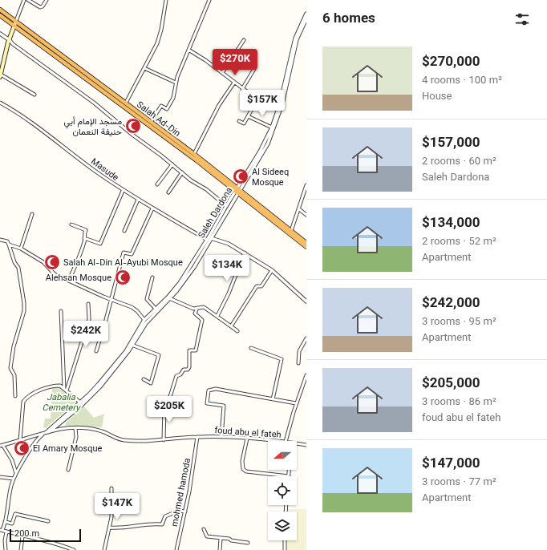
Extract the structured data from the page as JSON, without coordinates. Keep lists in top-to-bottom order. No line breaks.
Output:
{"streets":{"highway":["Salah Ad-Din"],"street":["Masude","Saleh Dardona","foud abu el fateh","mohmed hamoda"]},"crossings":[["Salah Ad-Din","Saleh Dardona"],["Masude","Saleh Dardona"],["Saleh Dardona","foud abu el fateh"],["foud abu el fateh","mohmed hamoda"]],"parks":["Jabalia Cemetery"],"places":{"mosque":["مسجد الإمام أبي حنيفة النعمان","Al Sideeq Mosque","Salah Al-Din Al-Ayubi Mosque","Alehsan Mosque","El Amary Mosque"]},"scale_bar":"200 m","north":"left","page":{"heading":"6 homes","list":[{"name":"$270,000","note":"4 rooms · 100 m² · House"},{"name":"$157,000","note":"2 rooms · 60 m² · Saleh Dardona"},{"name":"$134,000","note":"2 rooms · 52 m² · Apartment"},{"name":"$242,000","note":"3 rooms · 95 m² · Apartment"},{"name":"$205,000","note":"3 rooms · 86 m² · foud abu el fateh"},{"name":"$147,000","note":"3 rooms · 77 m² · Apartment"}],"price":["$270K","$157K","$134K","$242K","$205K","$147K"],"scale":"200 m"}}
